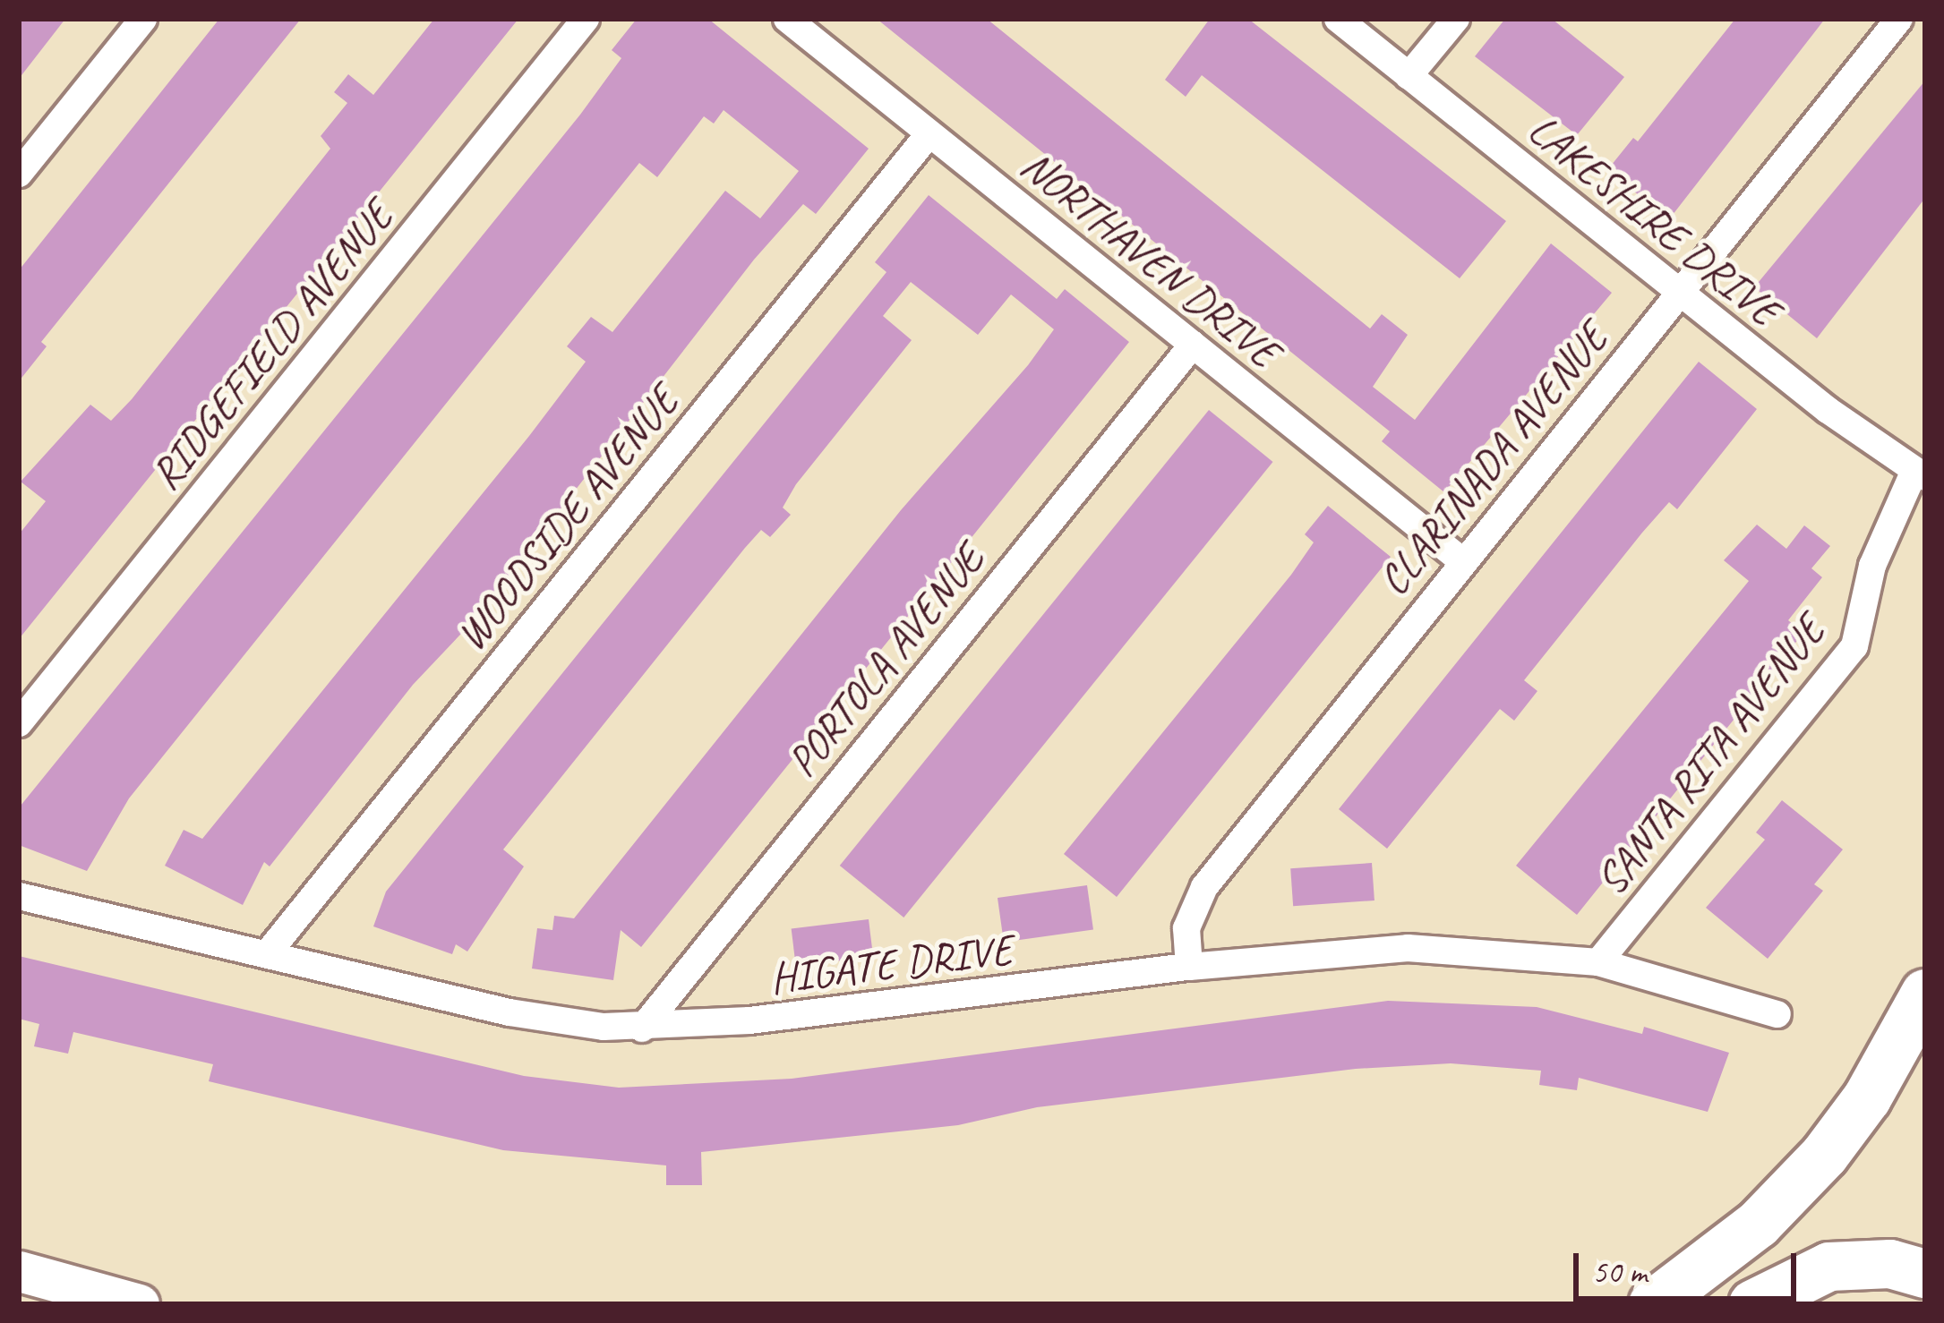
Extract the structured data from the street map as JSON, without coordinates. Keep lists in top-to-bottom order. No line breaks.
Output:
{"streets":{"street":["LAKESHIRE DRIVE","NORTHAVEN DRIVE","RIDGEFIELD AVENUE","CLARINADA AVENUE","WOODSIDE AVENUE","PORTOLA AVENUE","SANTA RITA AVENUE","HIGATE DRIVE"]},"crossings":[["LAKESHIRE DRIVE","CLARINADA AVENUE"],["LAKESHIRE DRIVE","SANTA RITA AVENUE"],["NORTHAVEN DRIVE","CLARINADA AVENUE"],["NORTHAVEN DRIVE","WOODSIDE AVENUE"],["NORTHAVEN DRIVE","PORTOLA AVENUE"],["CLARINADA AVENUE","HIGATE DRIVE"],["WOODSIDE AVENUE","HIGATE DRIVE"],["PORTOLA AVENUE","HIGATE DRIVE"],["SANTA RITA AVENUE","HIGATE DRIVE"]],"scale_bar":"50 m"}
